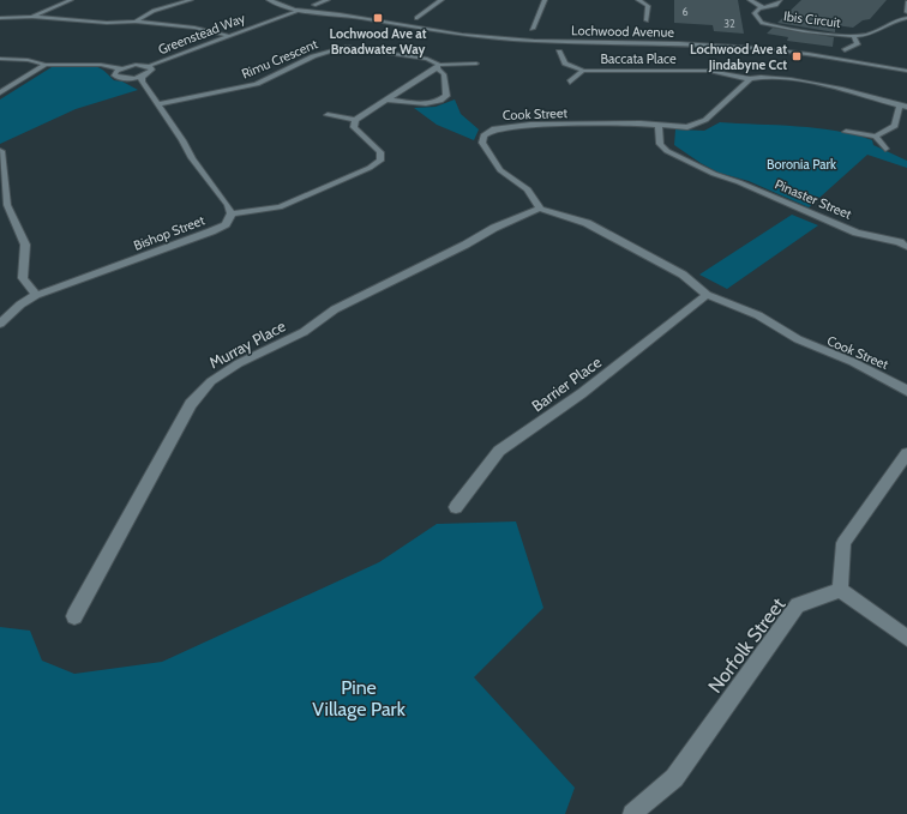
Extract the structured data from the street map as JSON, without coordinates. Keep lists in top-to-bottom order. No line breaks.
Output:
{"streets":{"street":["Ibis Circuit","Lochwood Avenue","Greenstead Way","Rimu Crescent","Baccata Place","Cook Street","Pinaster Street","Bishop Street","Murray Place","Barrier Place","Norfolk Street"]},"crossings":[["Lochwood Avenue","Greenstead Way"],["Baccata Place","Cook Street"],["Cook Street","Pinaster Street"],["Cook Street","Murray Place"],["Cook Street","Barrier Place"]],"parks":["Boronia Park","Pine Village Park"],"places":{"transit":["Lochwood Ave at Broadwater Way","Lochwood Ave at Jindabyne Cct"]},"house_numbers":["6","32"]}
